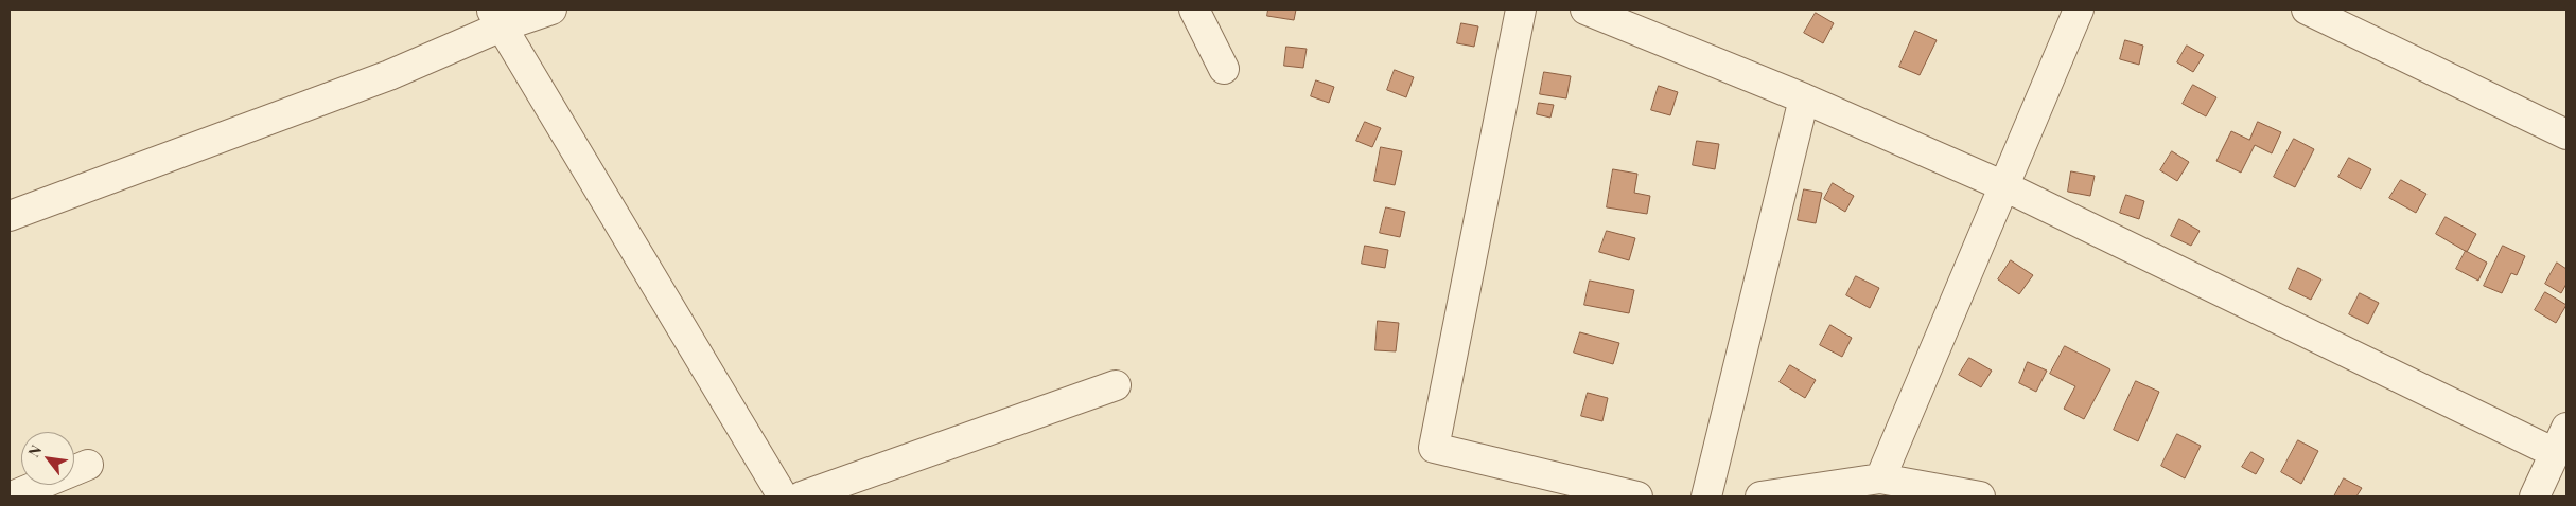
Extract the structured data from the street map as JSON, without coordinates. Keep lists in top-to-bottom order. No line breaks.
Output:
{"north":"top left"}
